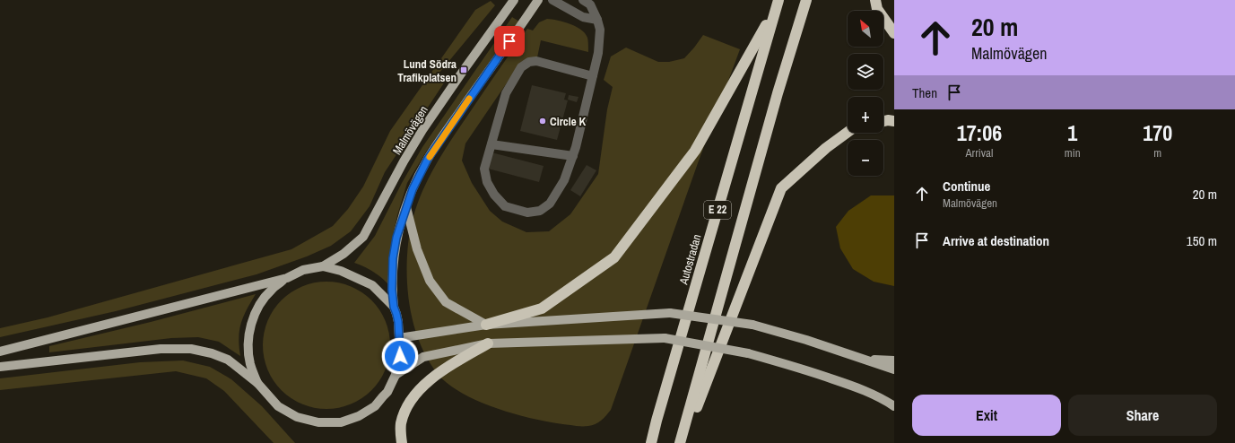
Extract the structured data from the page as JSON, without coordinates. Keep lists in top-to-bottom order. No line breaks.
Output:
{"streets":{"highway":["E 22","Autostradan"],"main road":["Malmövägen"]},"places":{"transit":["Lund Södra Trafikplatsen"],"other":["Circle K"]},"north":"top left","page":{"turn":["20 m","Malmövägen"],"map_buttons":["+","−"],"then":"Then","eta":["17:06","Arrival","1","min","170","m"],"list":[{"name":"Continue","note":"Malmövägen","value":"20 m"},{"name":"Arrive at destination","value":"150 m"}],"buttons":["Exit","Share"]}}
